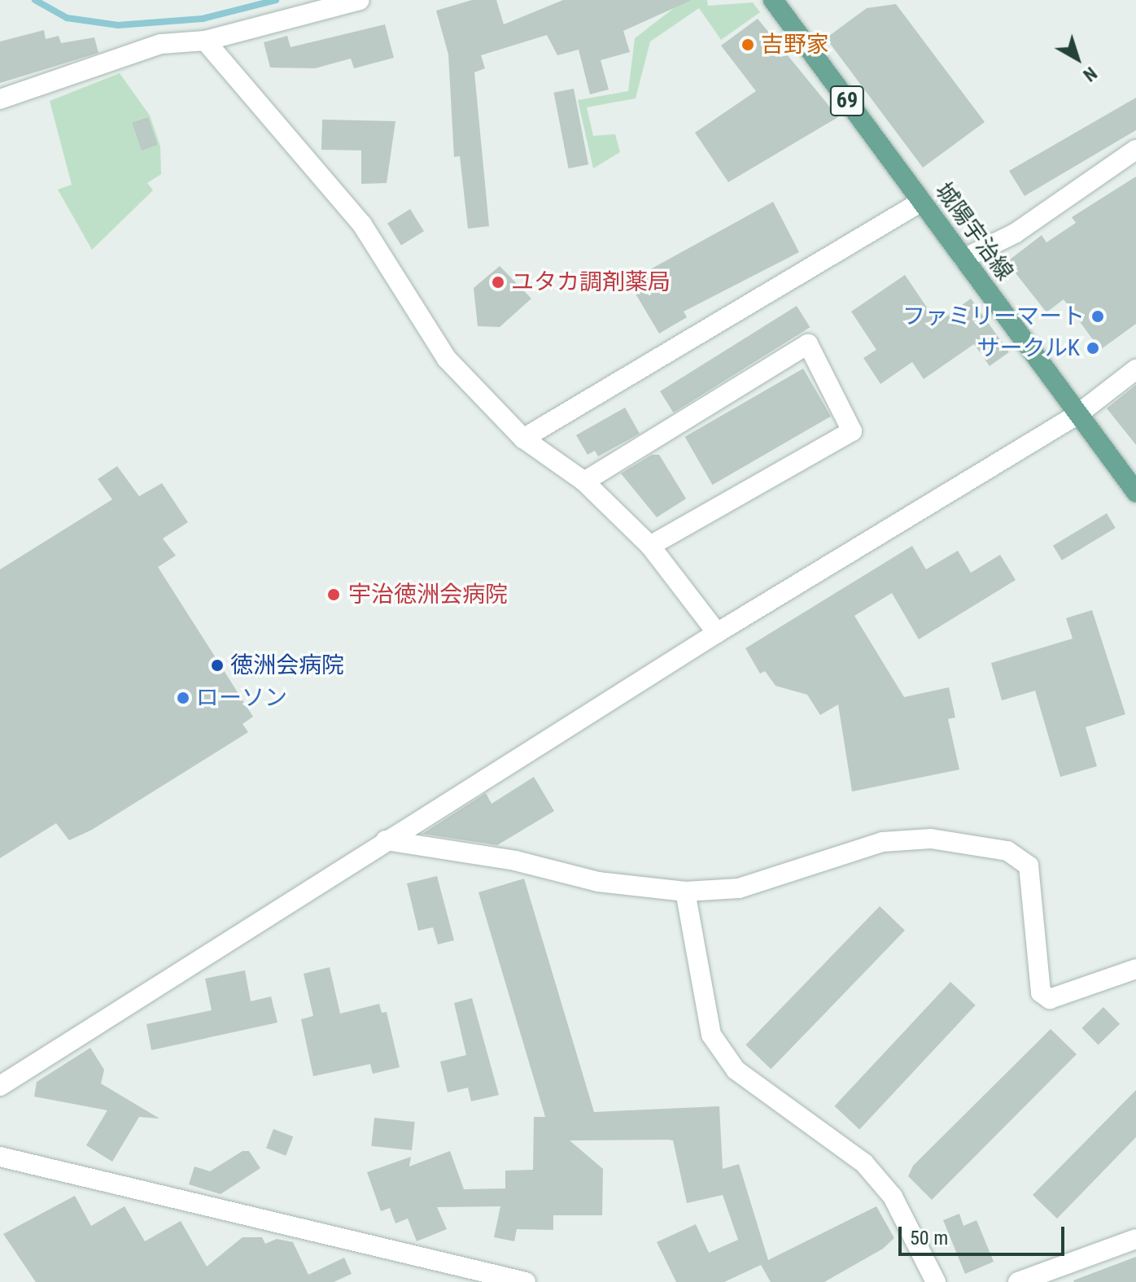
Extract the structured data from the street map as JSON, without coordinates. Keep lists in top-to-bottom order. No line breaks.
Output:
{"streets":{"main road":["69","城陽宇治線"]},"places":["吉野家","ユタカ調剤薬局","ファミリーマート","サークルK","宇治徳洲会病院","徳洲会病院","ローソン"],"scale_bar":"50 m","north":"bottom right"}
